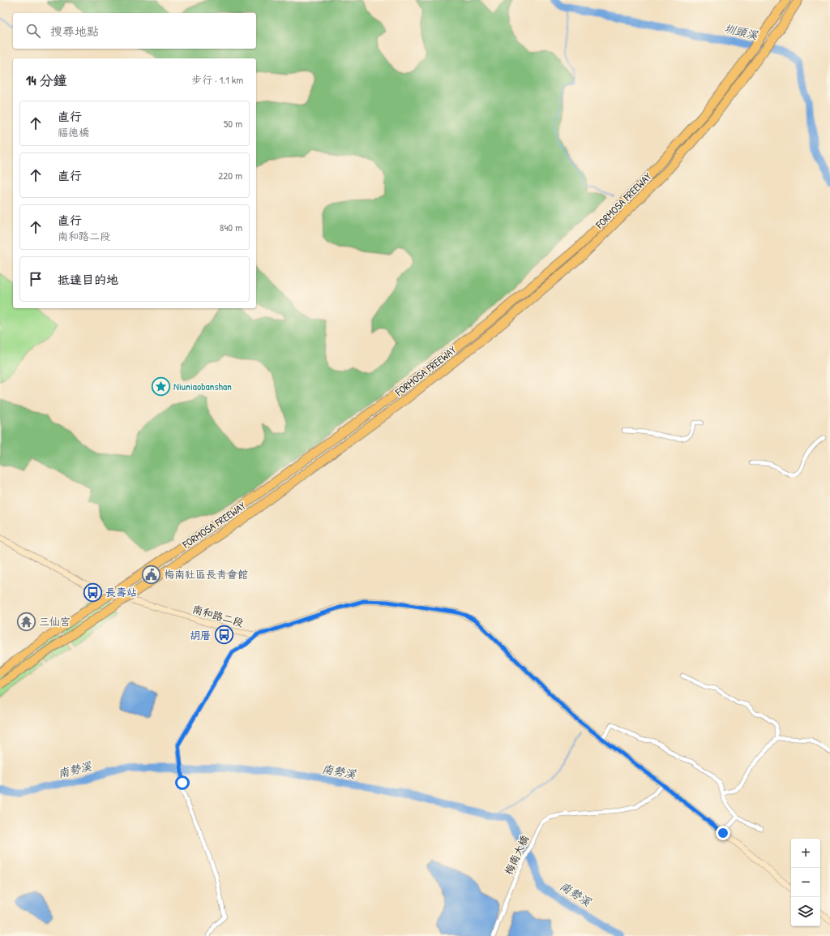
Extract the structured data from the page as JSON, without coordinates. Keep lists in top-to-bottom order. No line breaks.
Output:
{"streets":{"highway":["FORMOSA FREEWAY"],"main road":["南和路二段"],"street":["梅南大橋"]},"crossings":[["南和路二段","梅南大橋"]],"water":["圳頭溪","南勢溪"],"places":{"place":["Niuniaobanshan"],"public building":["梅南社區長青會館"],"bus stop":["長壽站","胡厝"],"temple":["三仙宮"]},"page":{"search":"搜尋地點","heading":["14 分鐘","步行 · 1.1 km"],"list":[["直行","福德橋","50 m"],["直行","220 m"],["直行","南和路二段","840 m"],"抵達目的地"],"map_buttons":["+","−"]}}
